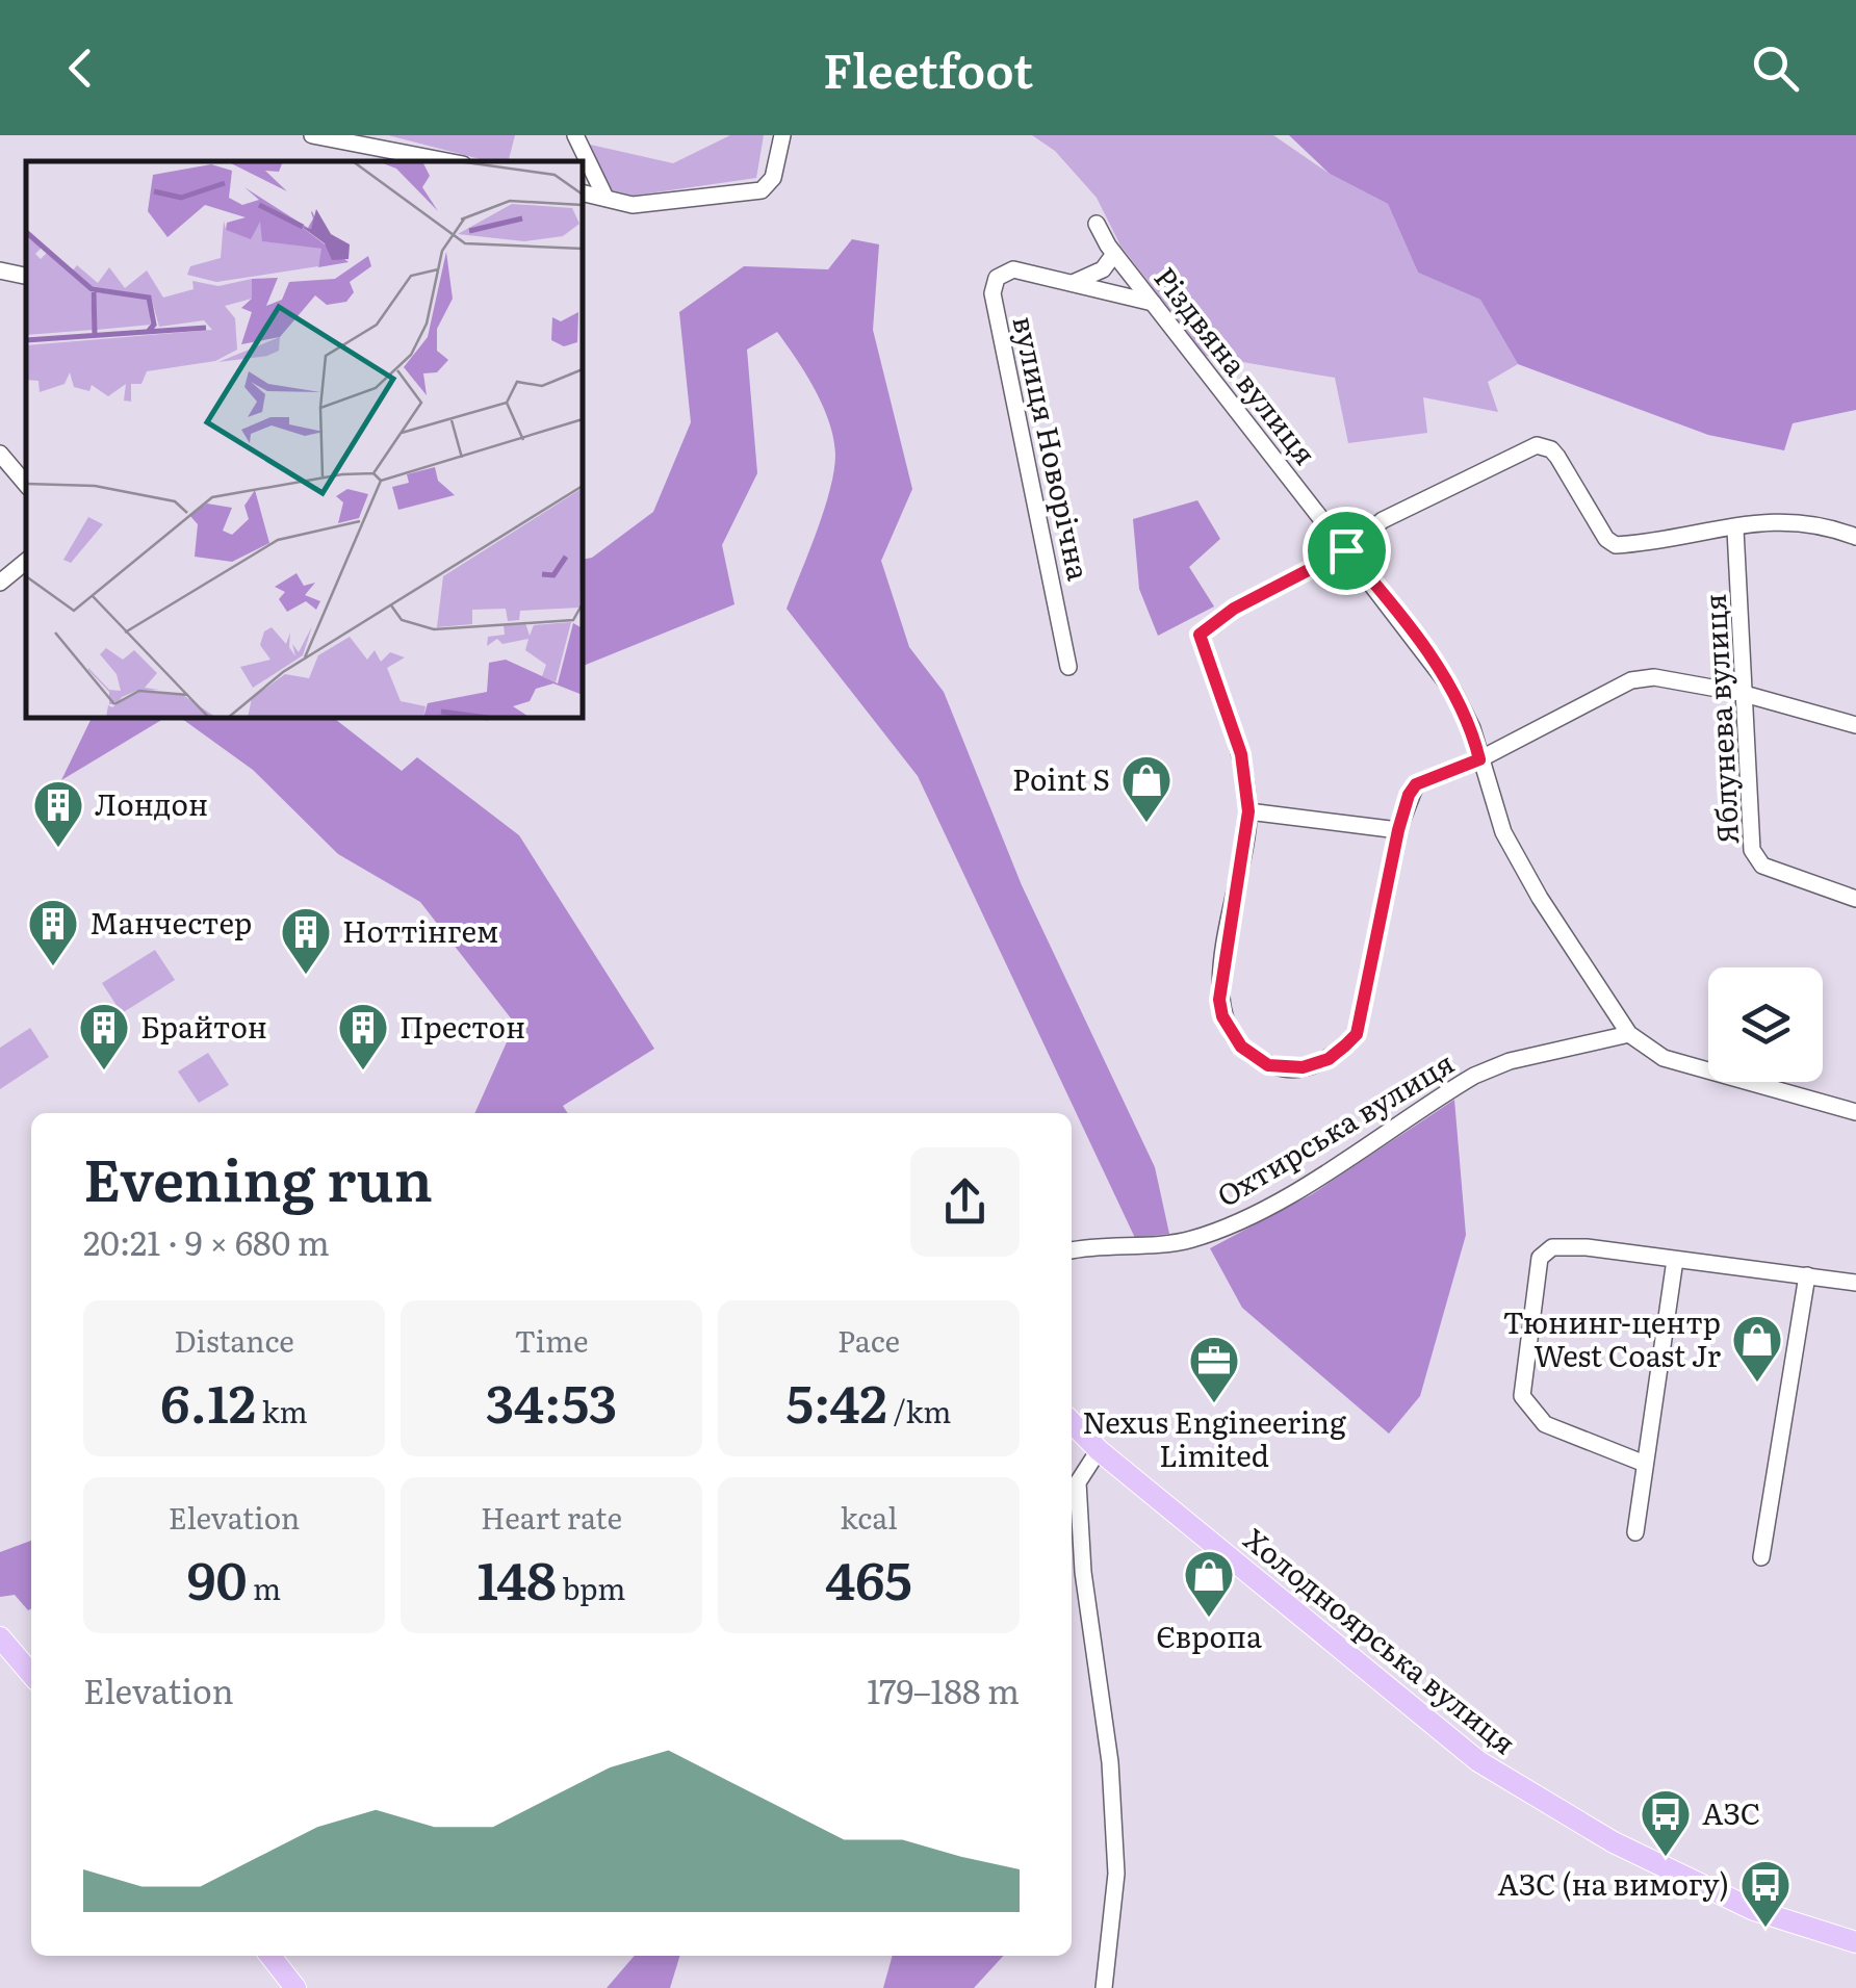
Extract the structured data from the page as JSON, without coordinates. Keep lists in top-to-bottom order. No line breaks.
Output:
{"streets":{"main road":["Холодноярська вулиця"],"street":["Різдвяна вулиця","вулиця Новорічна","Яблунева вулиця","Охтирська вулиця"]},"crossings":[["Різдвяна вулиця","вулиця Новорічна"],["Різдвяна вулиця","Охтирська вулиця"]],"places":{"shop":["Point S","Тюнинг-центр West Coast Jr","Європа"],"building":["Лондон","Манчестер","Ноттінгем","Брайтон","Престон"],"office":["Nexus Engineering Limited"],"bus stop":["АЗС","АЗС (на вимогу)"]},"page":{"header":"Fleetfoot","heading":["Evening run","20:21 · 9 × 680 m"],"stats":[["Distance","6.12 km"],["Time","34:53"],["Pace","5:42 /km"],["Elevation","90 m"],["Heart rate","148 bpm"],["kcal","465"]],"chart":["Elevation","179–188 m"]}}
